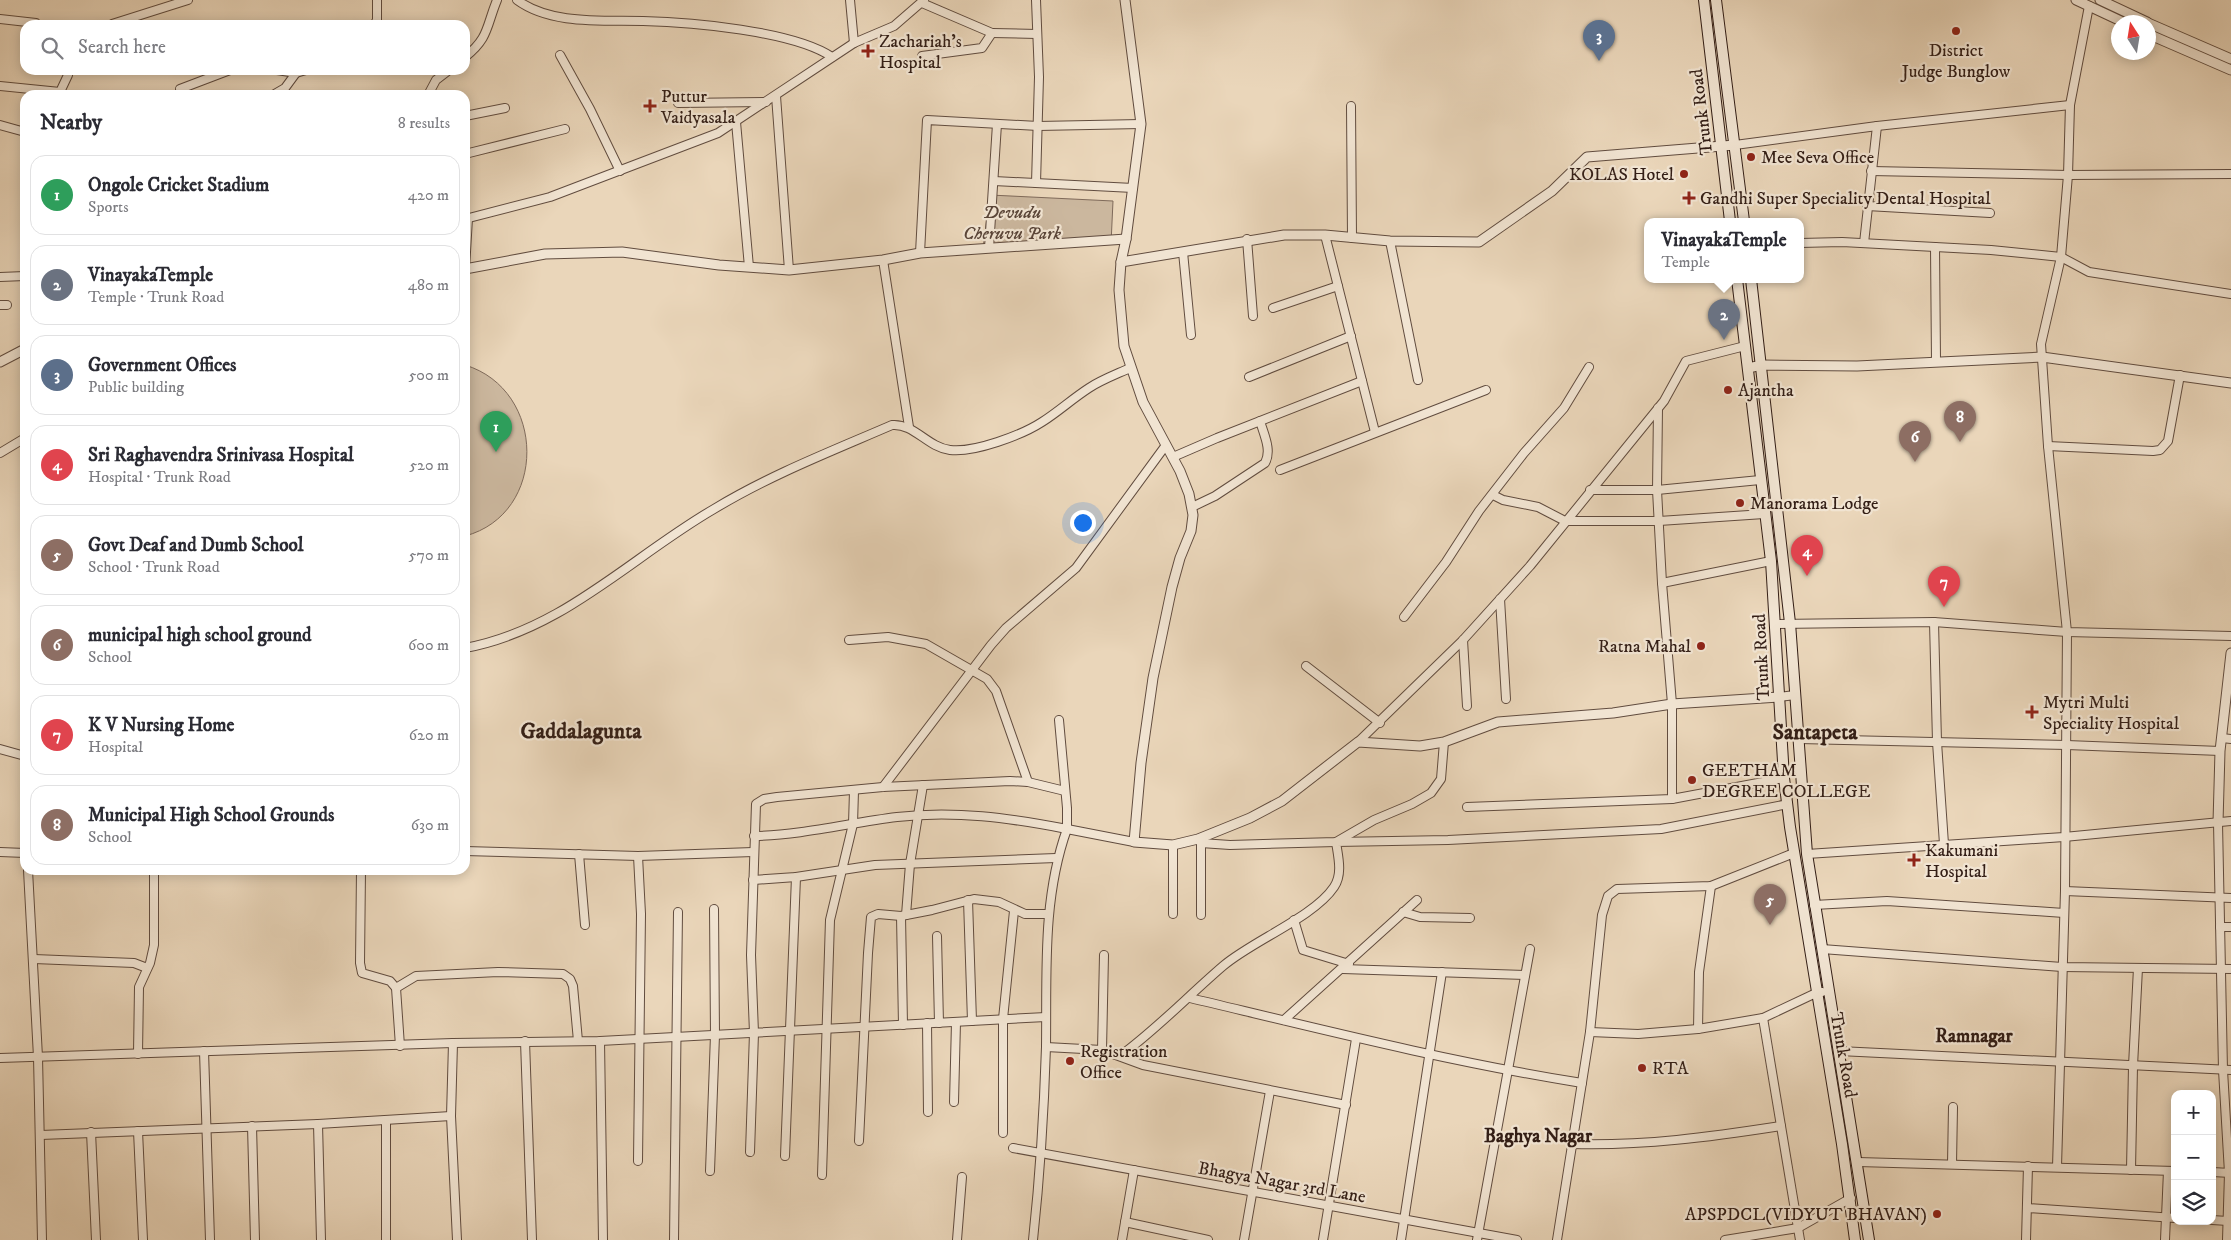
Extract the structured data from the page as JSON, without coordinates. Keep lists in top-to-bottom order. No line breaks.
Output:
{"streets":{"main road":["Trunk Road"],"street":["Bhagya Nagar 3rd Lane"]},"districts":["Gaddalagunta","Santapeta","Ramnagar","Baghya Nagar"],"parks":["Devudu Cheruvu Park"],"places":{"other":["District Judge Bunglow","Mee Seva Office","KOLAS Hotel","Ajantha","Manorama Lodge","Ratna Mahal","GEETHAM DEGREE COLLEGE","Registration Office","RTA","APSPDCL(VIDYUT BHAVAN)"],"health":["Zachariah's Hospital","Puttur Vaidyasala","Gandhi Super Speciality Dental Hospital","Mytri Multi Speciality Hospital","Kakumani Hospital"]},"north":"top","page":{"pins":["3","2","8","1","6","4","7","5"],"search":"Search here","heading":["Nearby","8 results"],"list":[{"mark":"1","name":"Ongole Cricket Stadium","note":"Sports","value":"420 m"},{"mark":"2","name":"VinayakaTemple","note":"Temple · Trunk Road","value":"480 m"},{"mark":"3","name":"Government Offices","note":"Public building","value":"500 m"},{"mark":"4","name":"Sri Raghavendra Srinivasa Hospital","note":"Hospital · Trunk Road","value":"520 m"},{"mark":"5","name":"Govt Deaf and Dumb School","note":"School · Trunk Road","value":"570 m"},{"mark":"6","name":"municipal high school ground","note":"School","value":"600 m"},{"mark":"7","name":"K V Nursing Home","note":"Hospital","value":"620 m"},{"mark":"8","name":"Municipal High School Grounds","note":"School","value":"630 m"}],"popup":["VinayakaTemple","Temple"],"map_buttons":["+","−"]}}
